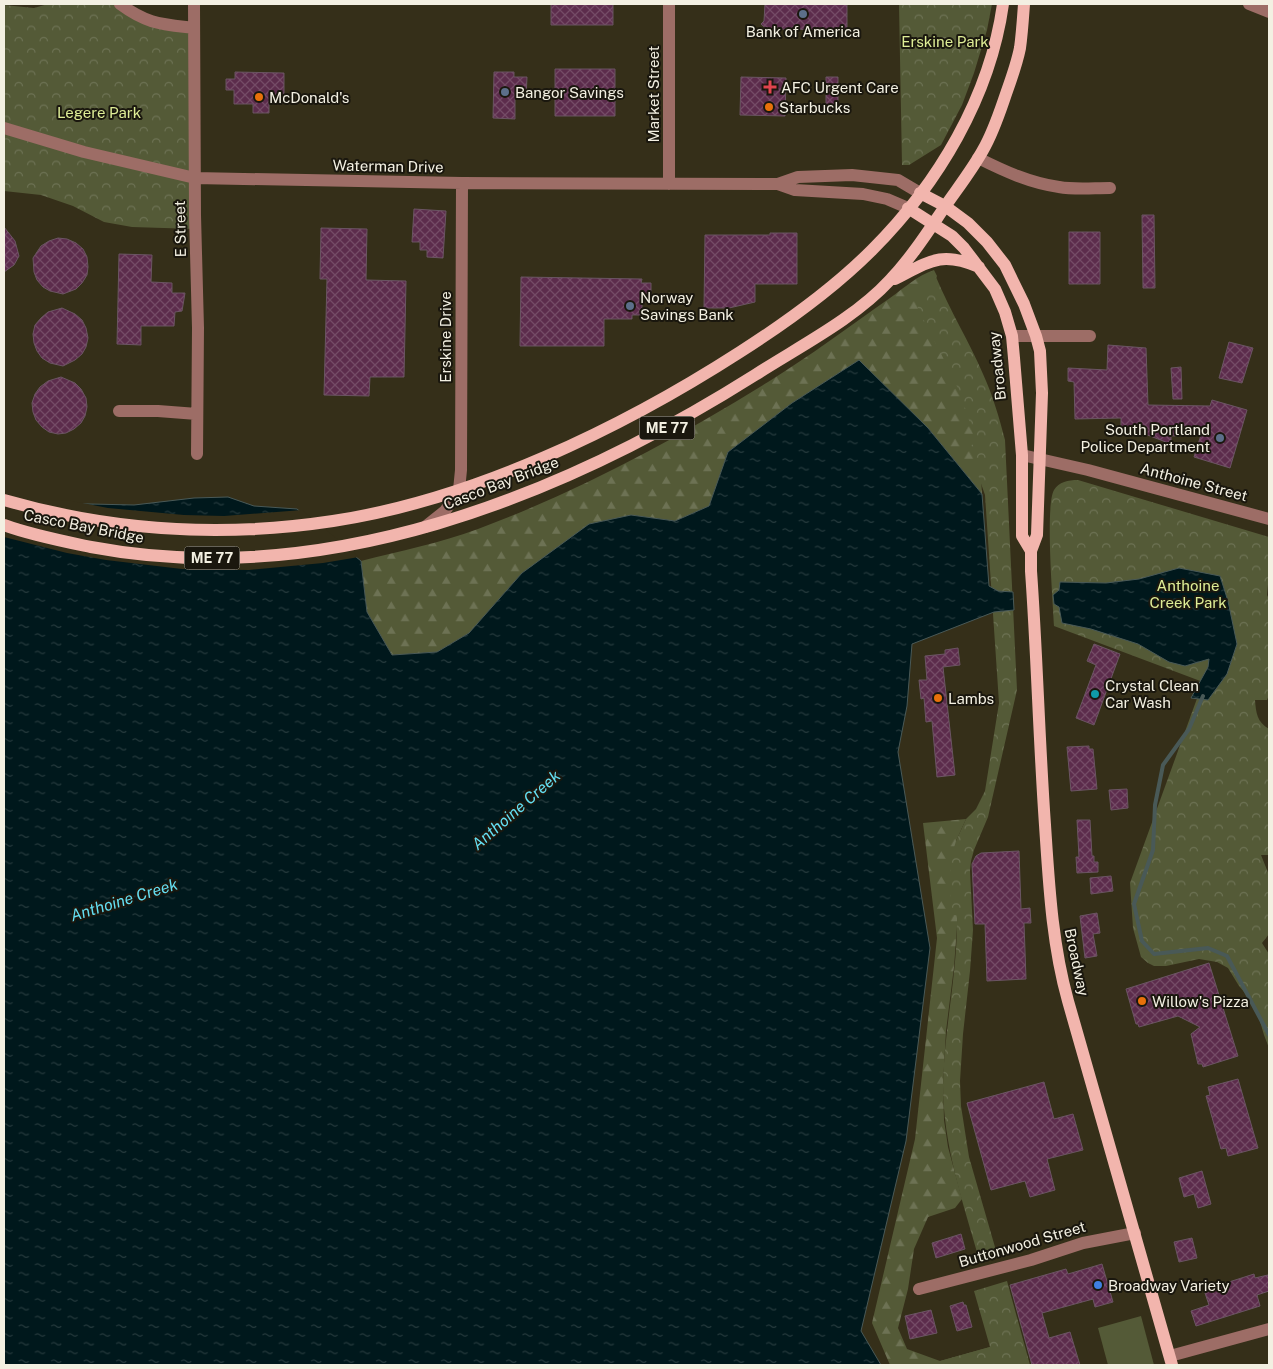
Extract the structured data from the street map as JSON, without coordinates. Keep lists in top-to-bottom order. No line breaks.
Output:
{"streets":{"main road":["Waterman Drive","Broadway","ME 77","Casco Bay Bridge"],"street":["Market Street","E Street","Erskine Drive","Anthoine Street","Buttonwood Street"]},"crossings":[["Market Street","Waterman Drive"],["Waterman Drive","E Street"],["Waterman Drive","Erskine Drive"],["Waterman Drive","Broadway"],["Waterman Drive","ME 77"],["Waterman Drive","Casco Bay Bridge"],["Erskine Drive","Casco Bay Bridge"],["Broadway","ME 77"],["Broadway","Anthoine Street"],["Broadway","Casco Bay Bridge"],["Broadway","Buttonwood Street"],["ME 77","Casco Bay Bridge"]],"water":["Anthoine Creek"],"parks":["Erskine Park","Legere Park","Anthoine Creek Park"],"places":{"other":["Bank of America","Bangor Savings","McDonald's","Starbucks","Norway Savings Bank","South Portland Police Department","Crystal Clean Car Wash","Lambs","Willow's Pizza","Broadway Variety"],"health":["AFC Urgent Care"]}}
